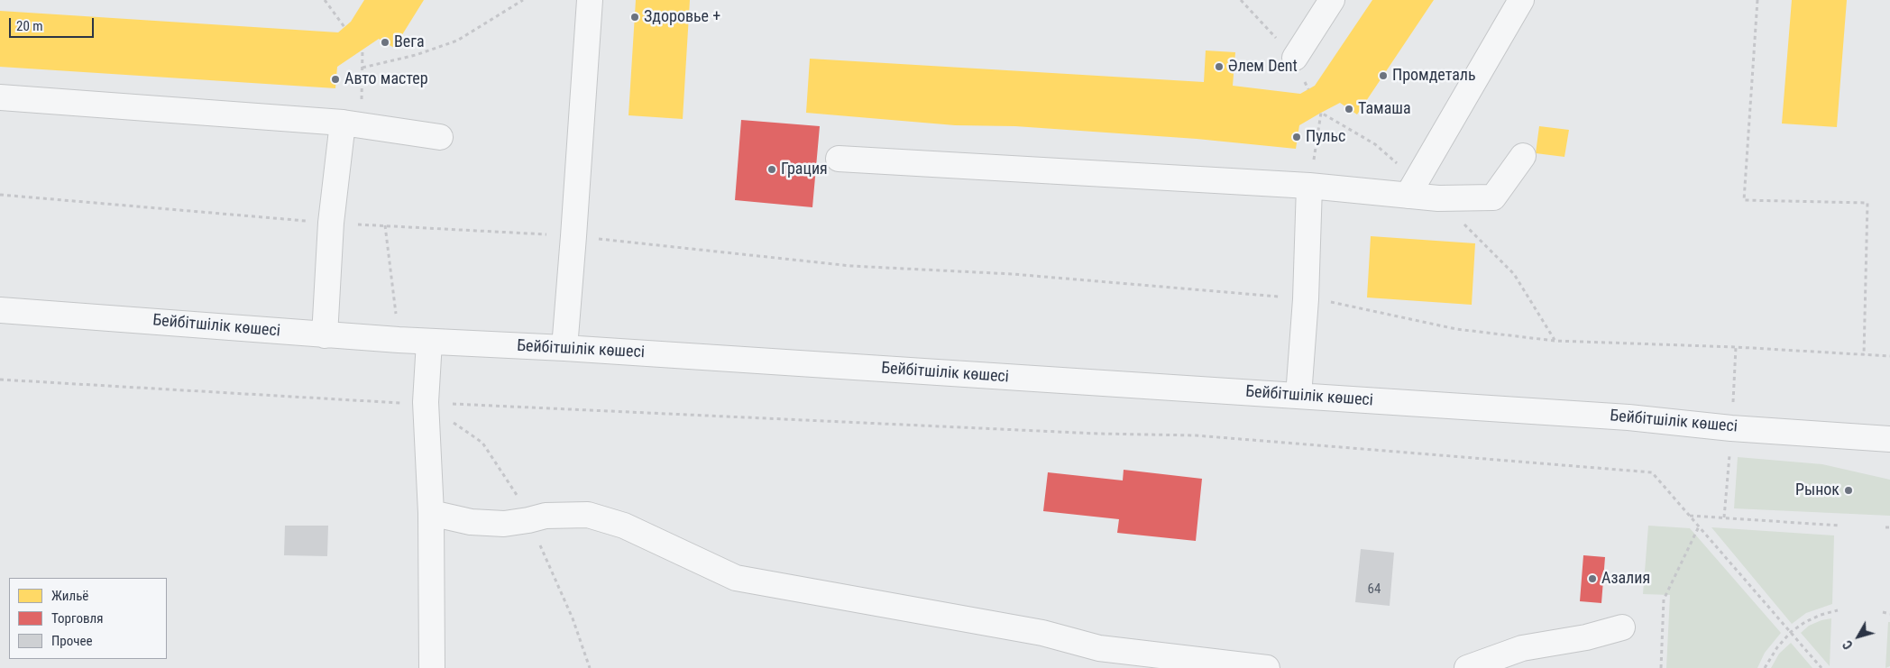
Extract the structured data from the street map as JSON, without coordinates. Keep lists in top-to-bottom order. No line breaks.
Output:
{"streets":{"street":["Бейбітшілік көшесі"]},"places":["Здоровье +","Вега","Әлем Dent","Промдеталь","Авто мастер","Тамаша","Пульс","Грация","Рынок","Азалия"],"house_numbers":["64"],"legend":["Жильё","Торговля","Прочее"],"scale_bar":"20 m","north":"bottom left"}
